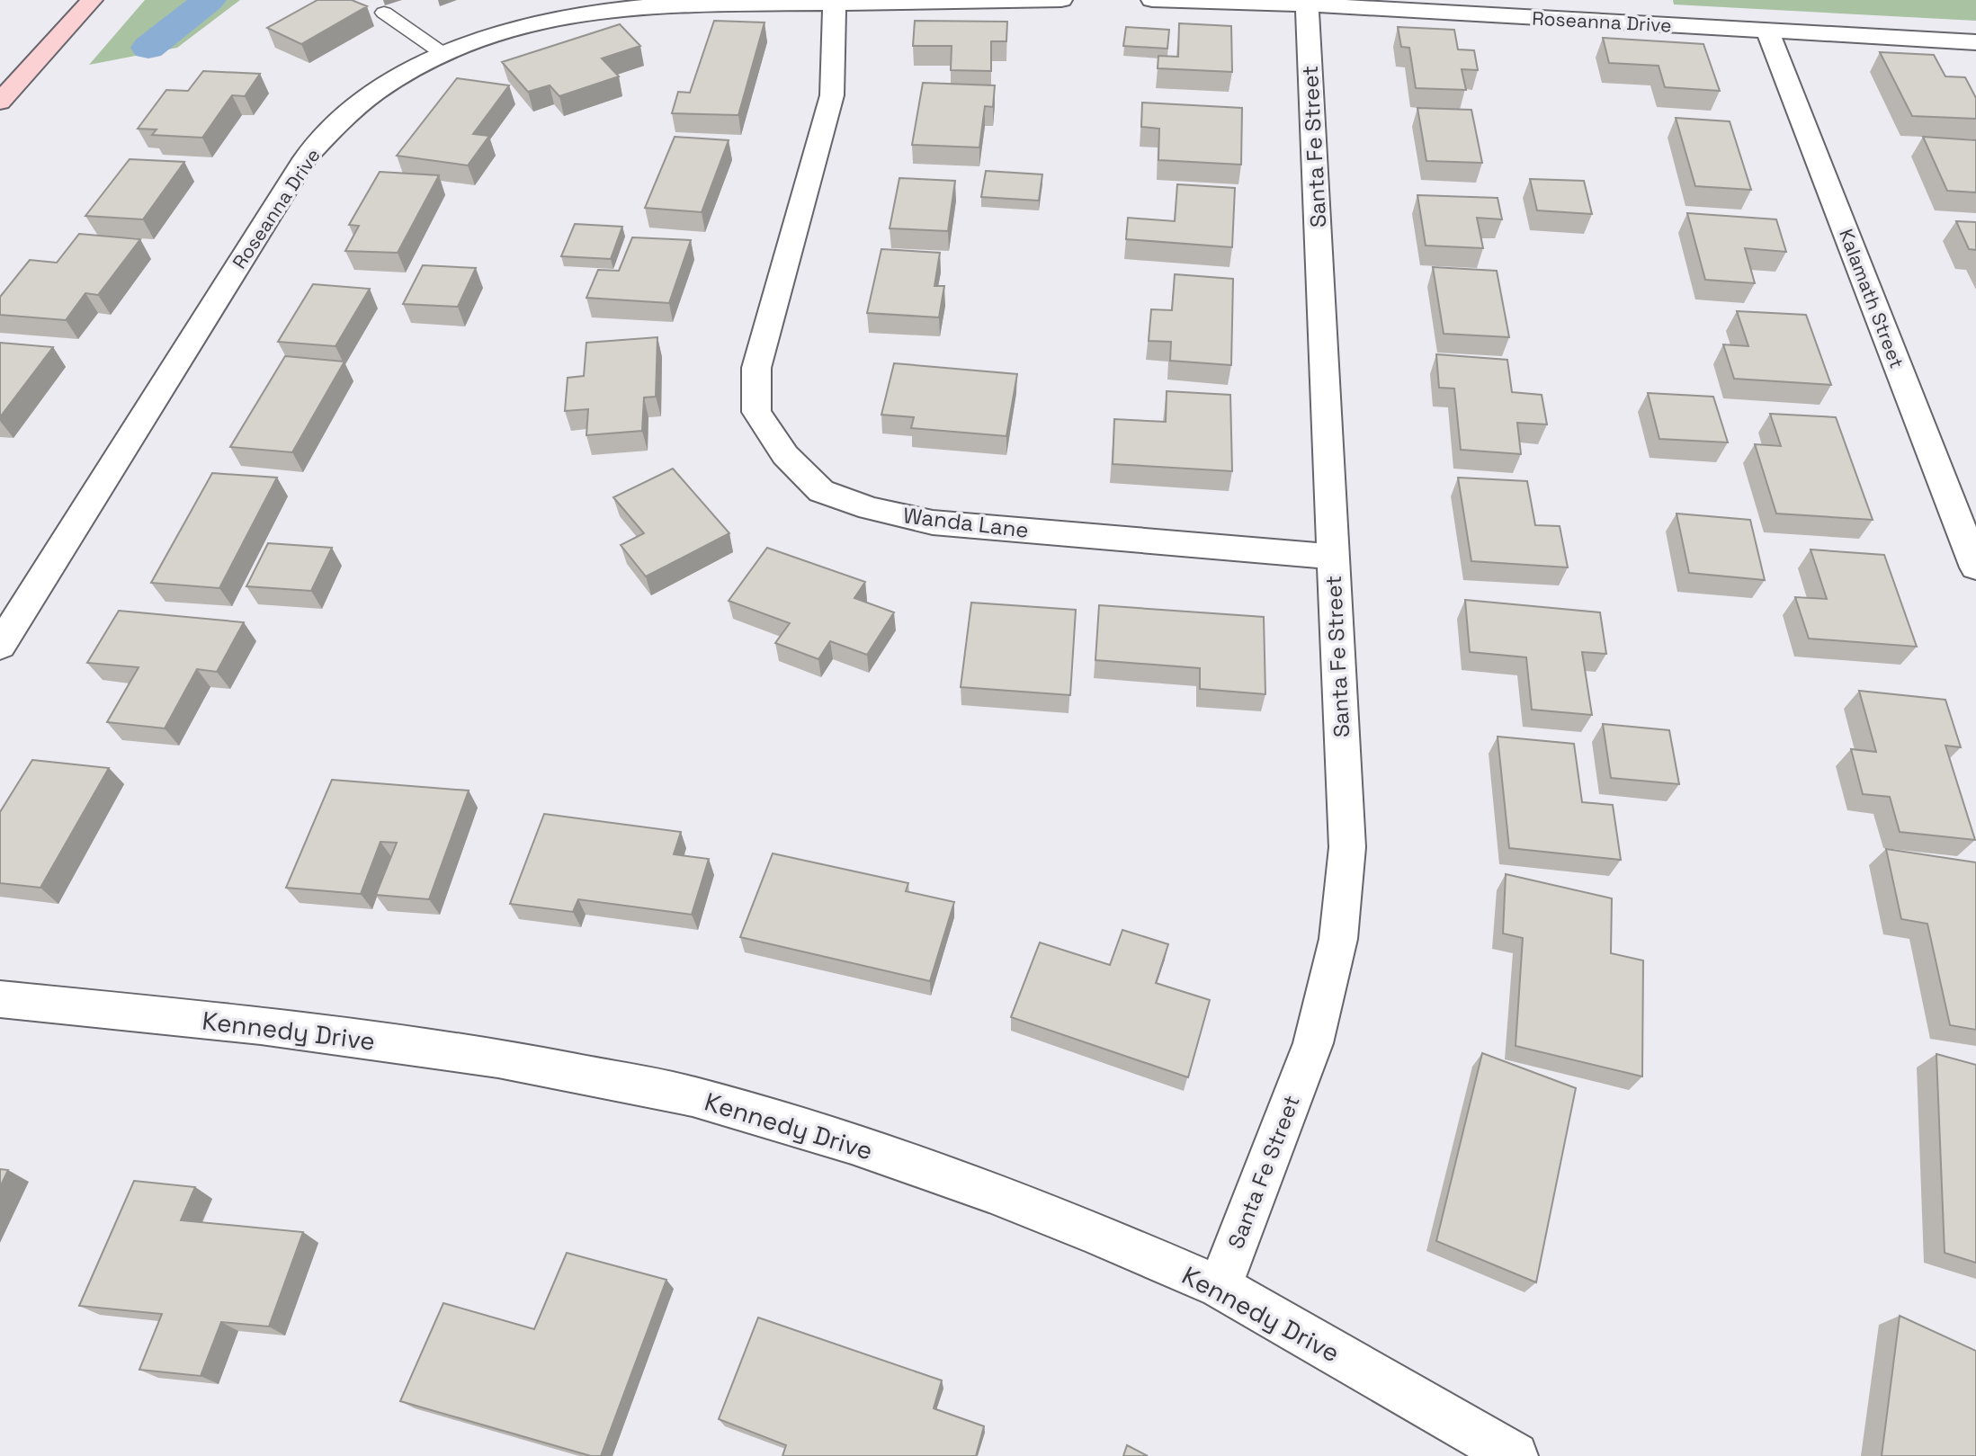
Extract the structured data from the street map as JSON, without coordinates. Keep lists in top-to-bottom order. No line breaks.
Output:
{"streets":{"street":["Roseanna Drive","Santa Fe Street","Kalamath Street","Wanda Lane","Kennedy Drive"]},"crossings":[["Roseanna Drive","Santa Fe Street"],["Roseanna Drive","Kalamath Street"],["Roseanna Drive","Wanda Lane"],["Santa Fe Street","Wanda Lane"],["Santa Fe Street","Kennedy Drive"]]}
